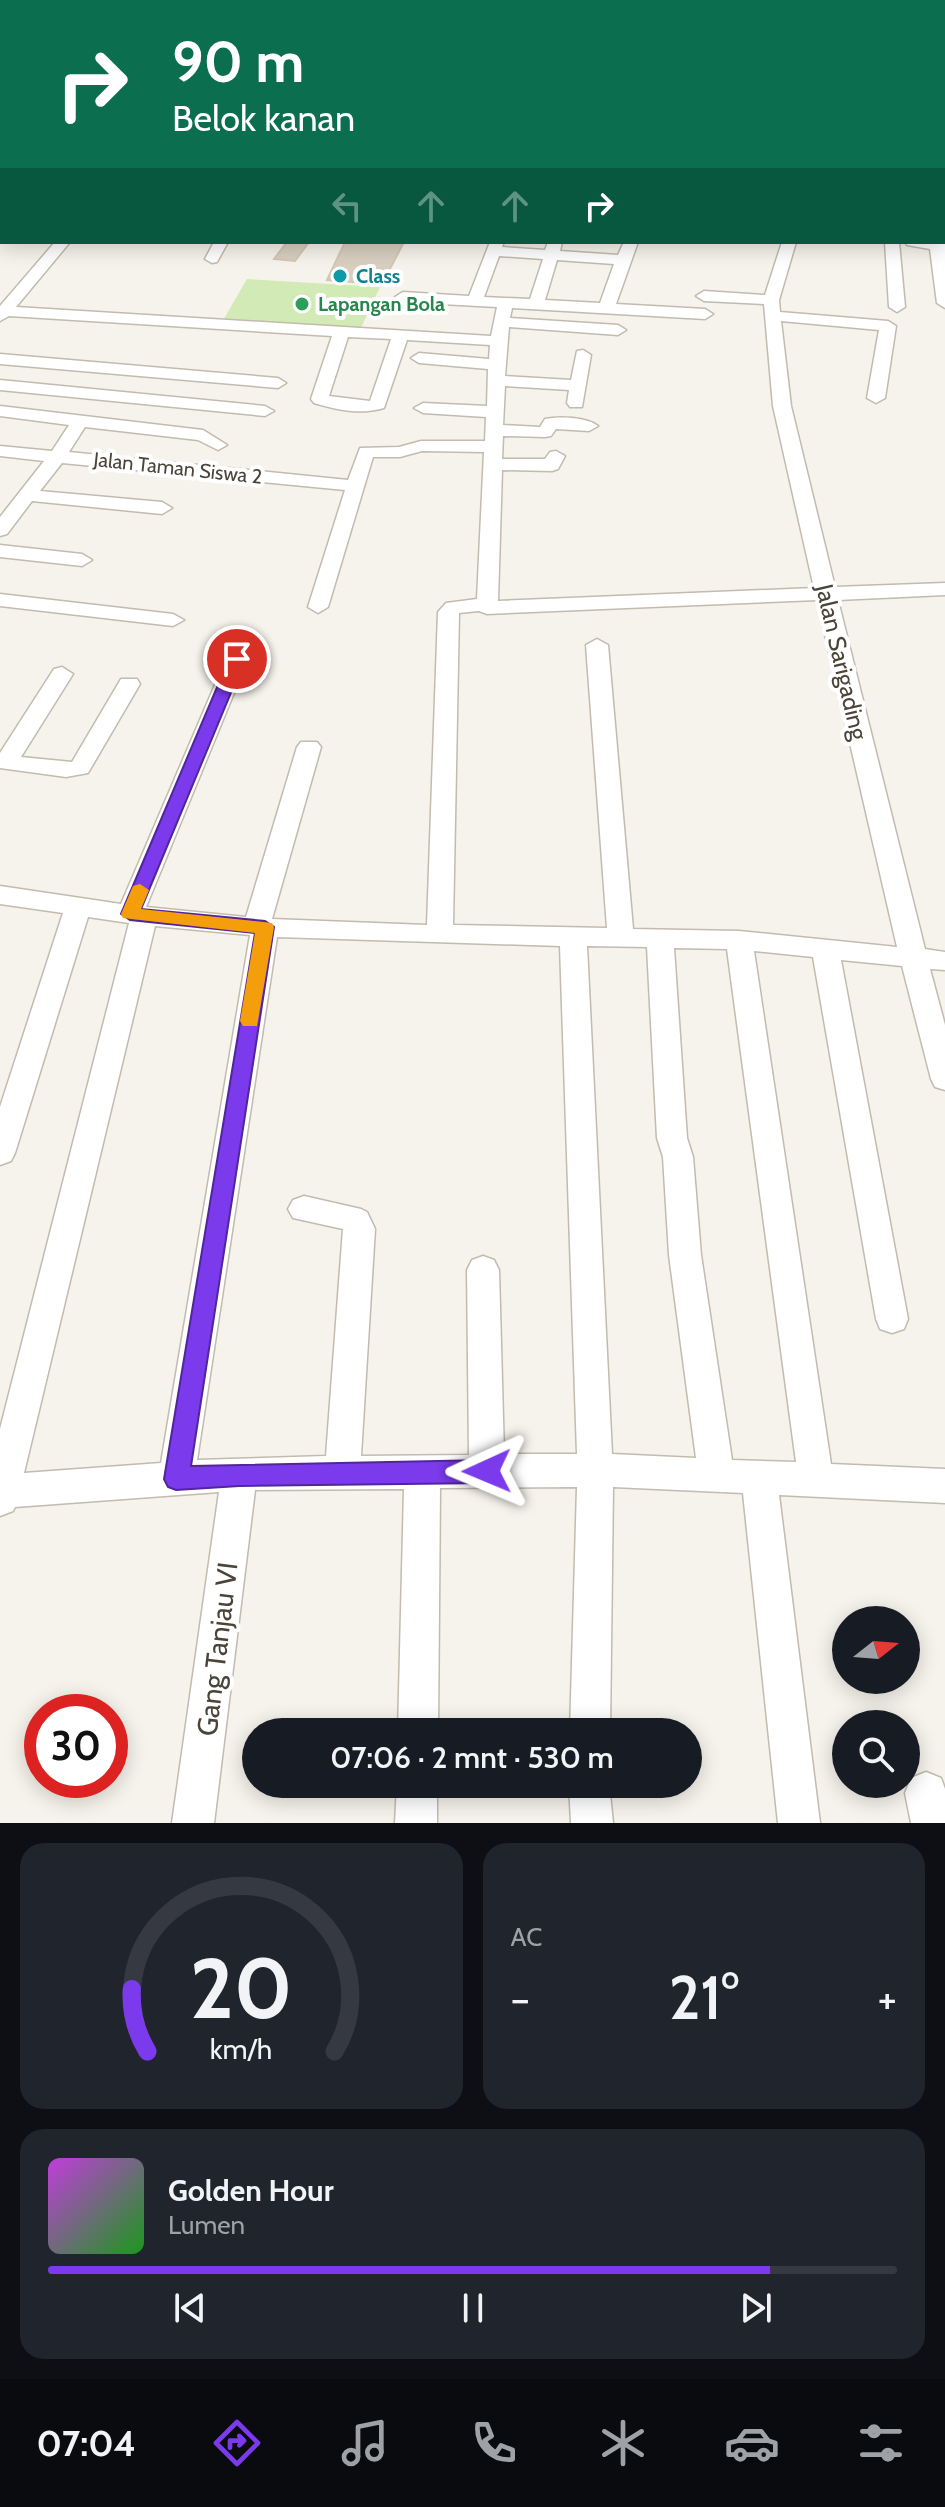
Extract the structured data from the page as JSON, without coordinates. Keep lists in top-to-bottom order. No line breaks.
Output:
{"streets":{"street":["Jalan Taman Siswa 2","Jalan Sarigading","Gang Tanjau VI"]},"places":["Class","Lapangan Bola"],"north":"right","page":{"turn":["90 m","Belok kanan"],"limit":"30","trip":"07:06 · 2 mnt · 530 m","tile":"AC","heat":["−","21°","+"],"song":["Golden Hour","Lumen"],"tabs":"07:04","gauge":["20","km/h"]}}
